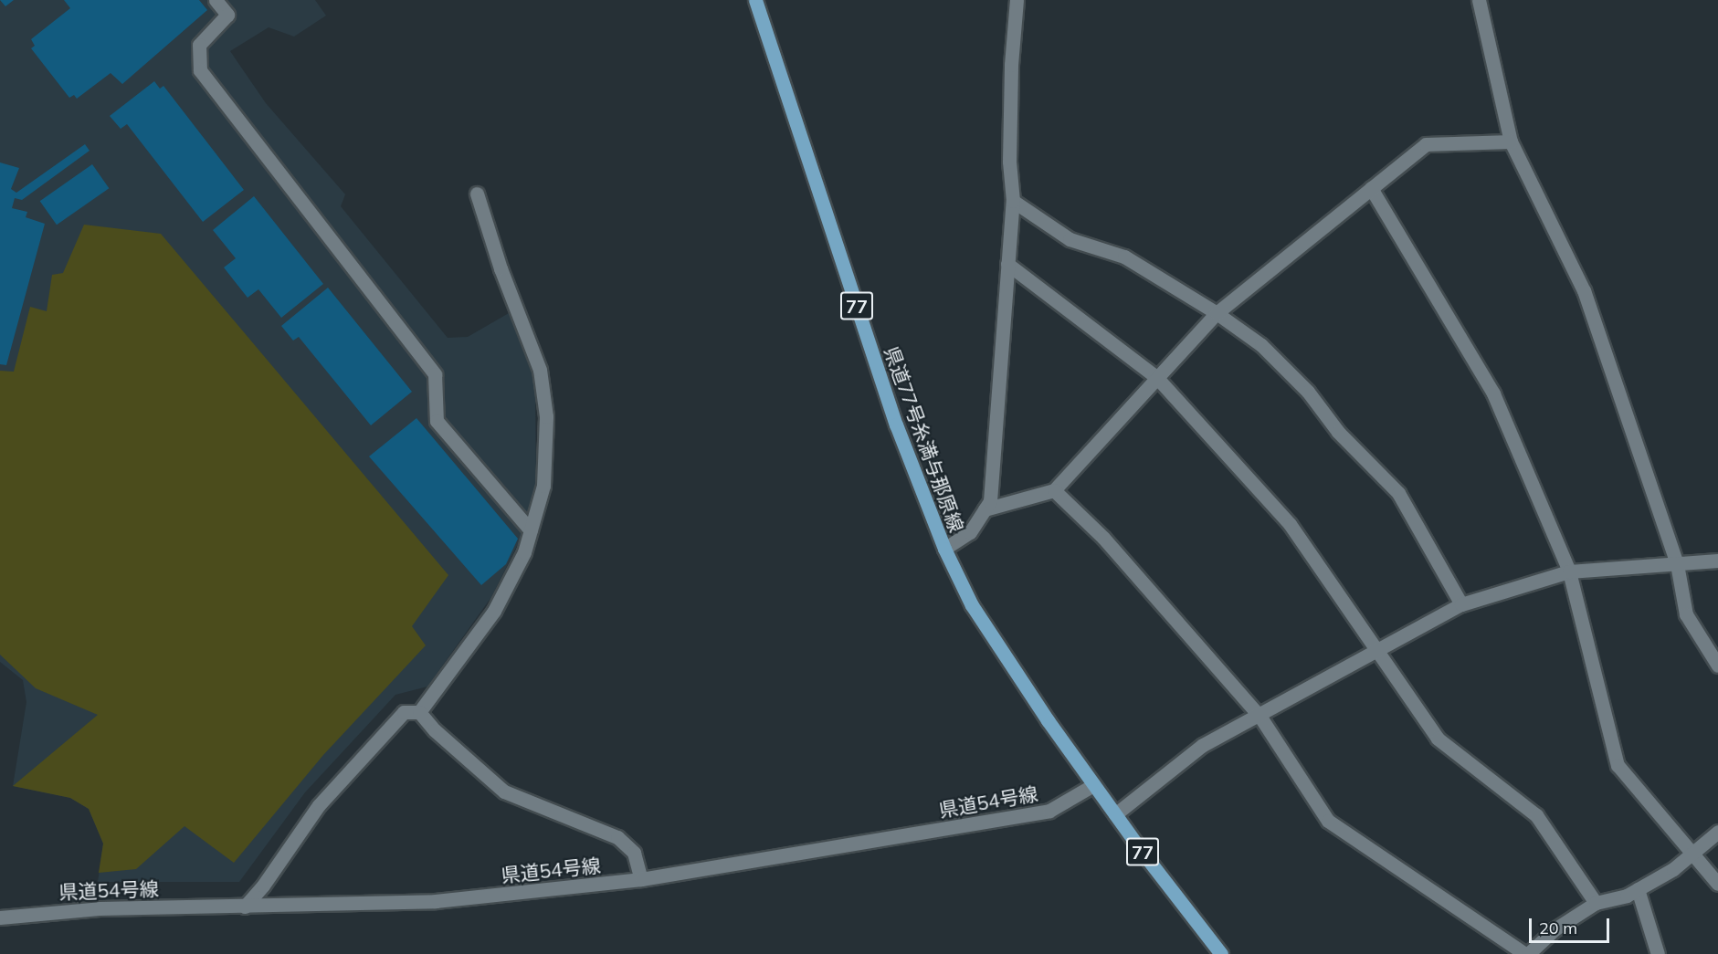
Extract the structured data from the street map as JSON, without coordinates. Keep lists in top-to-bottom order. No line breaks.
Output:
{"streets":{"main road":["77","県道77号糸満与那原線"],"street":["県道54号線"]},"crossings":[["県道77号糸満与那原線","県道54号線"]],"scale_bar":"20 m"}
